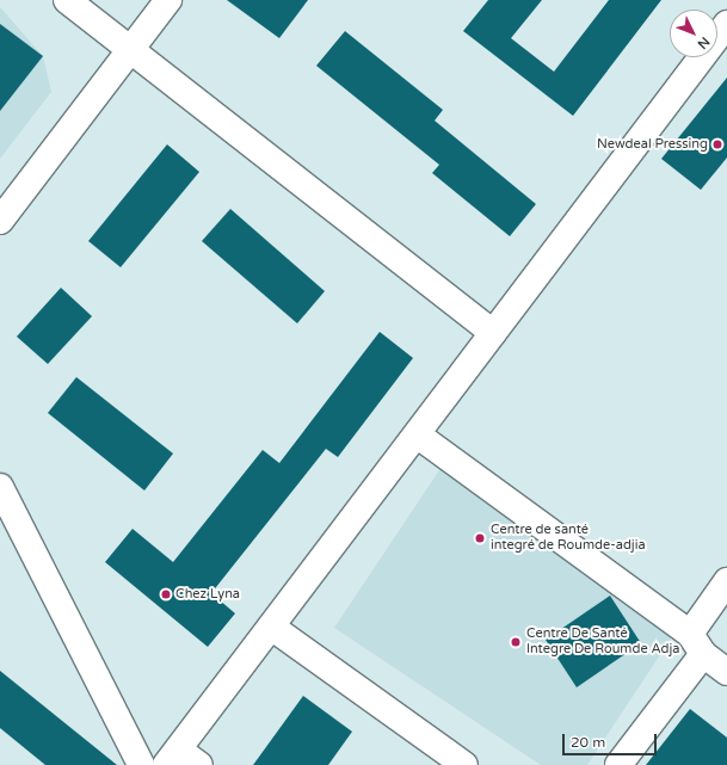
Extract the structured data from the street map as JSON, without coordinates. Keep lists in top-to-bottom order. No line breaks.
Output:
{"places":["Newdeal Pressing","Centre de santé integré de Roumde-adjia","Chez Lyna","Centre De Santé Integre De Roumde Adja"],"scale_bar":"20 m","north":"bottom right"}
